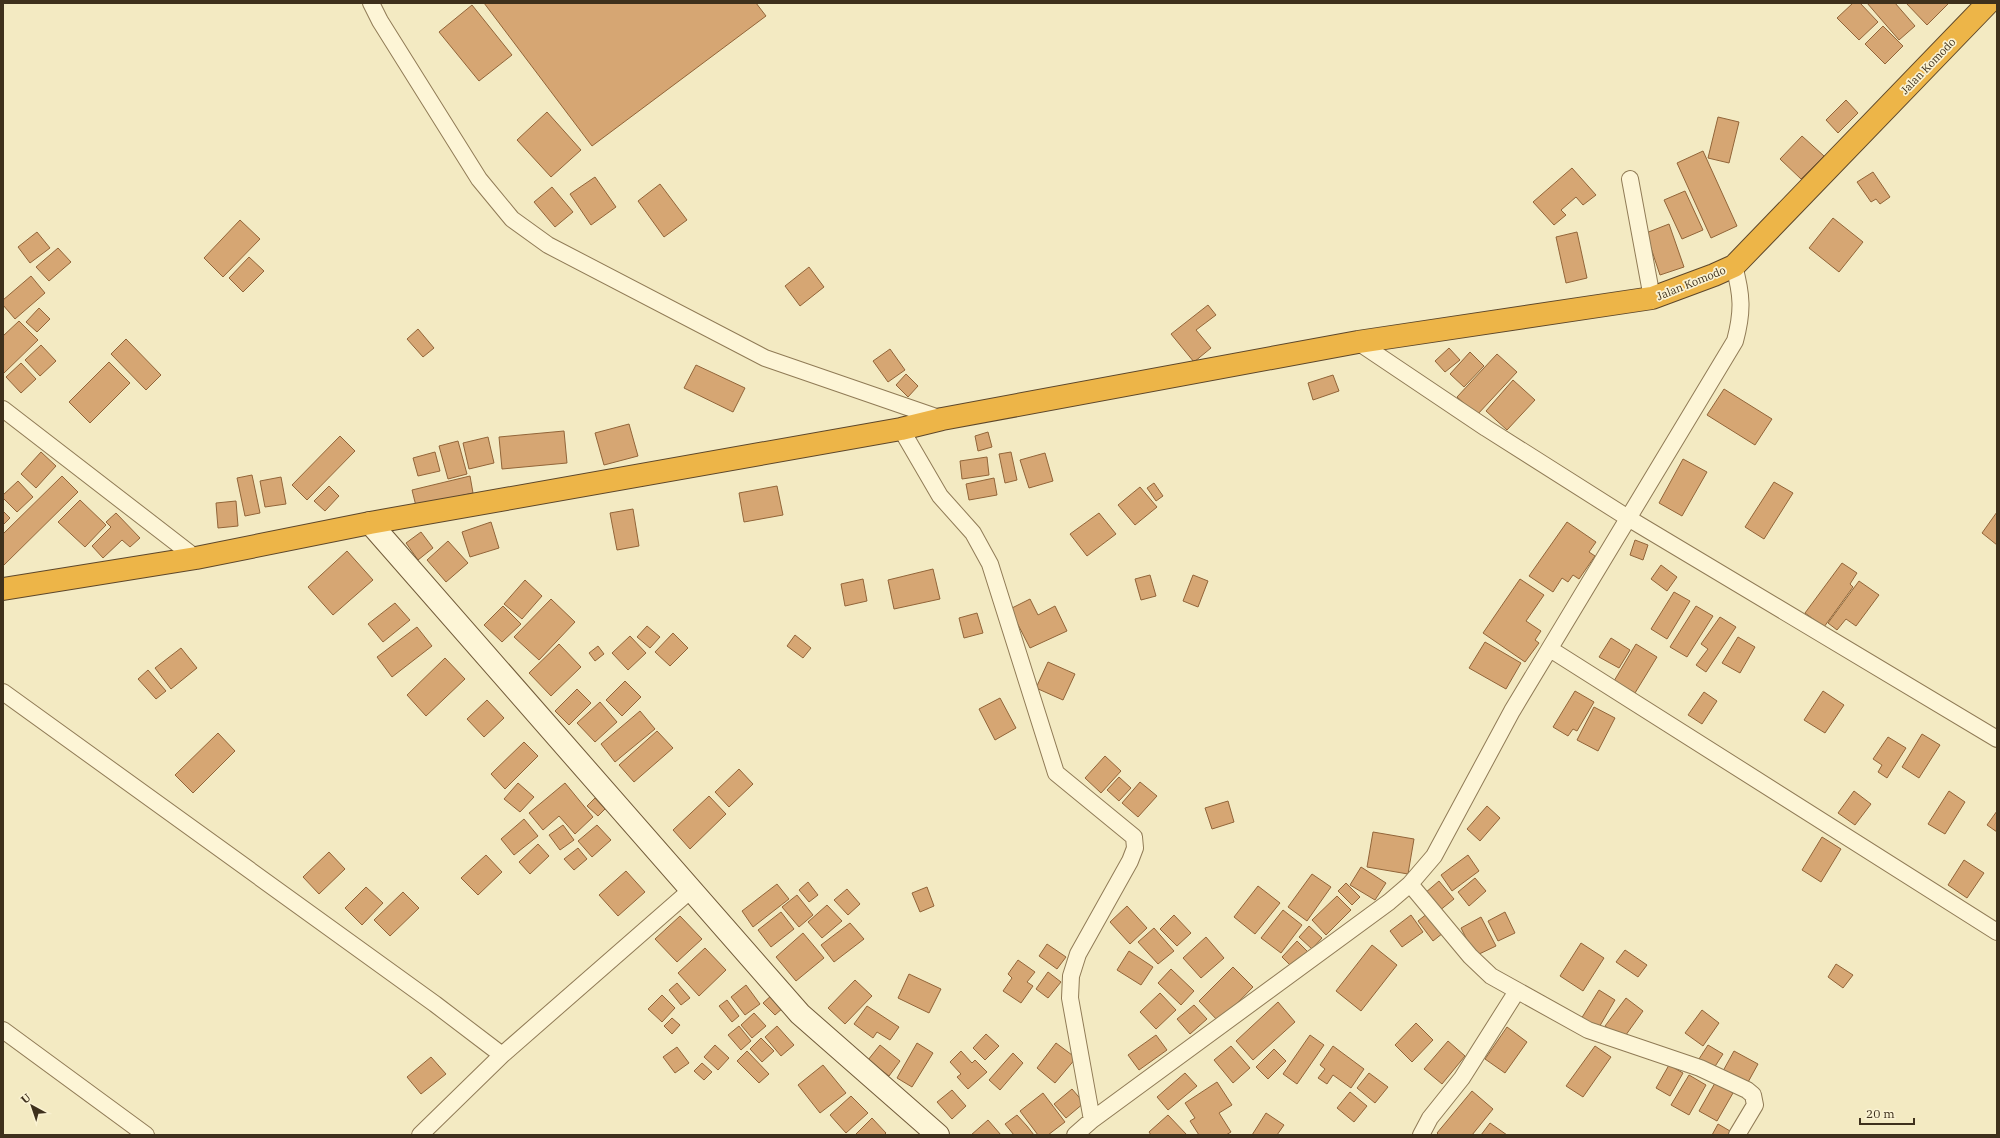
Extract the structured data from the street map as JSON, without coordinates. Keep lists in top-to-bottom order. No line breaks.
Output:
{"streets":{"highway":["Jalan Komodo"]},"scale_bar":"20 m","north":"top left"}
